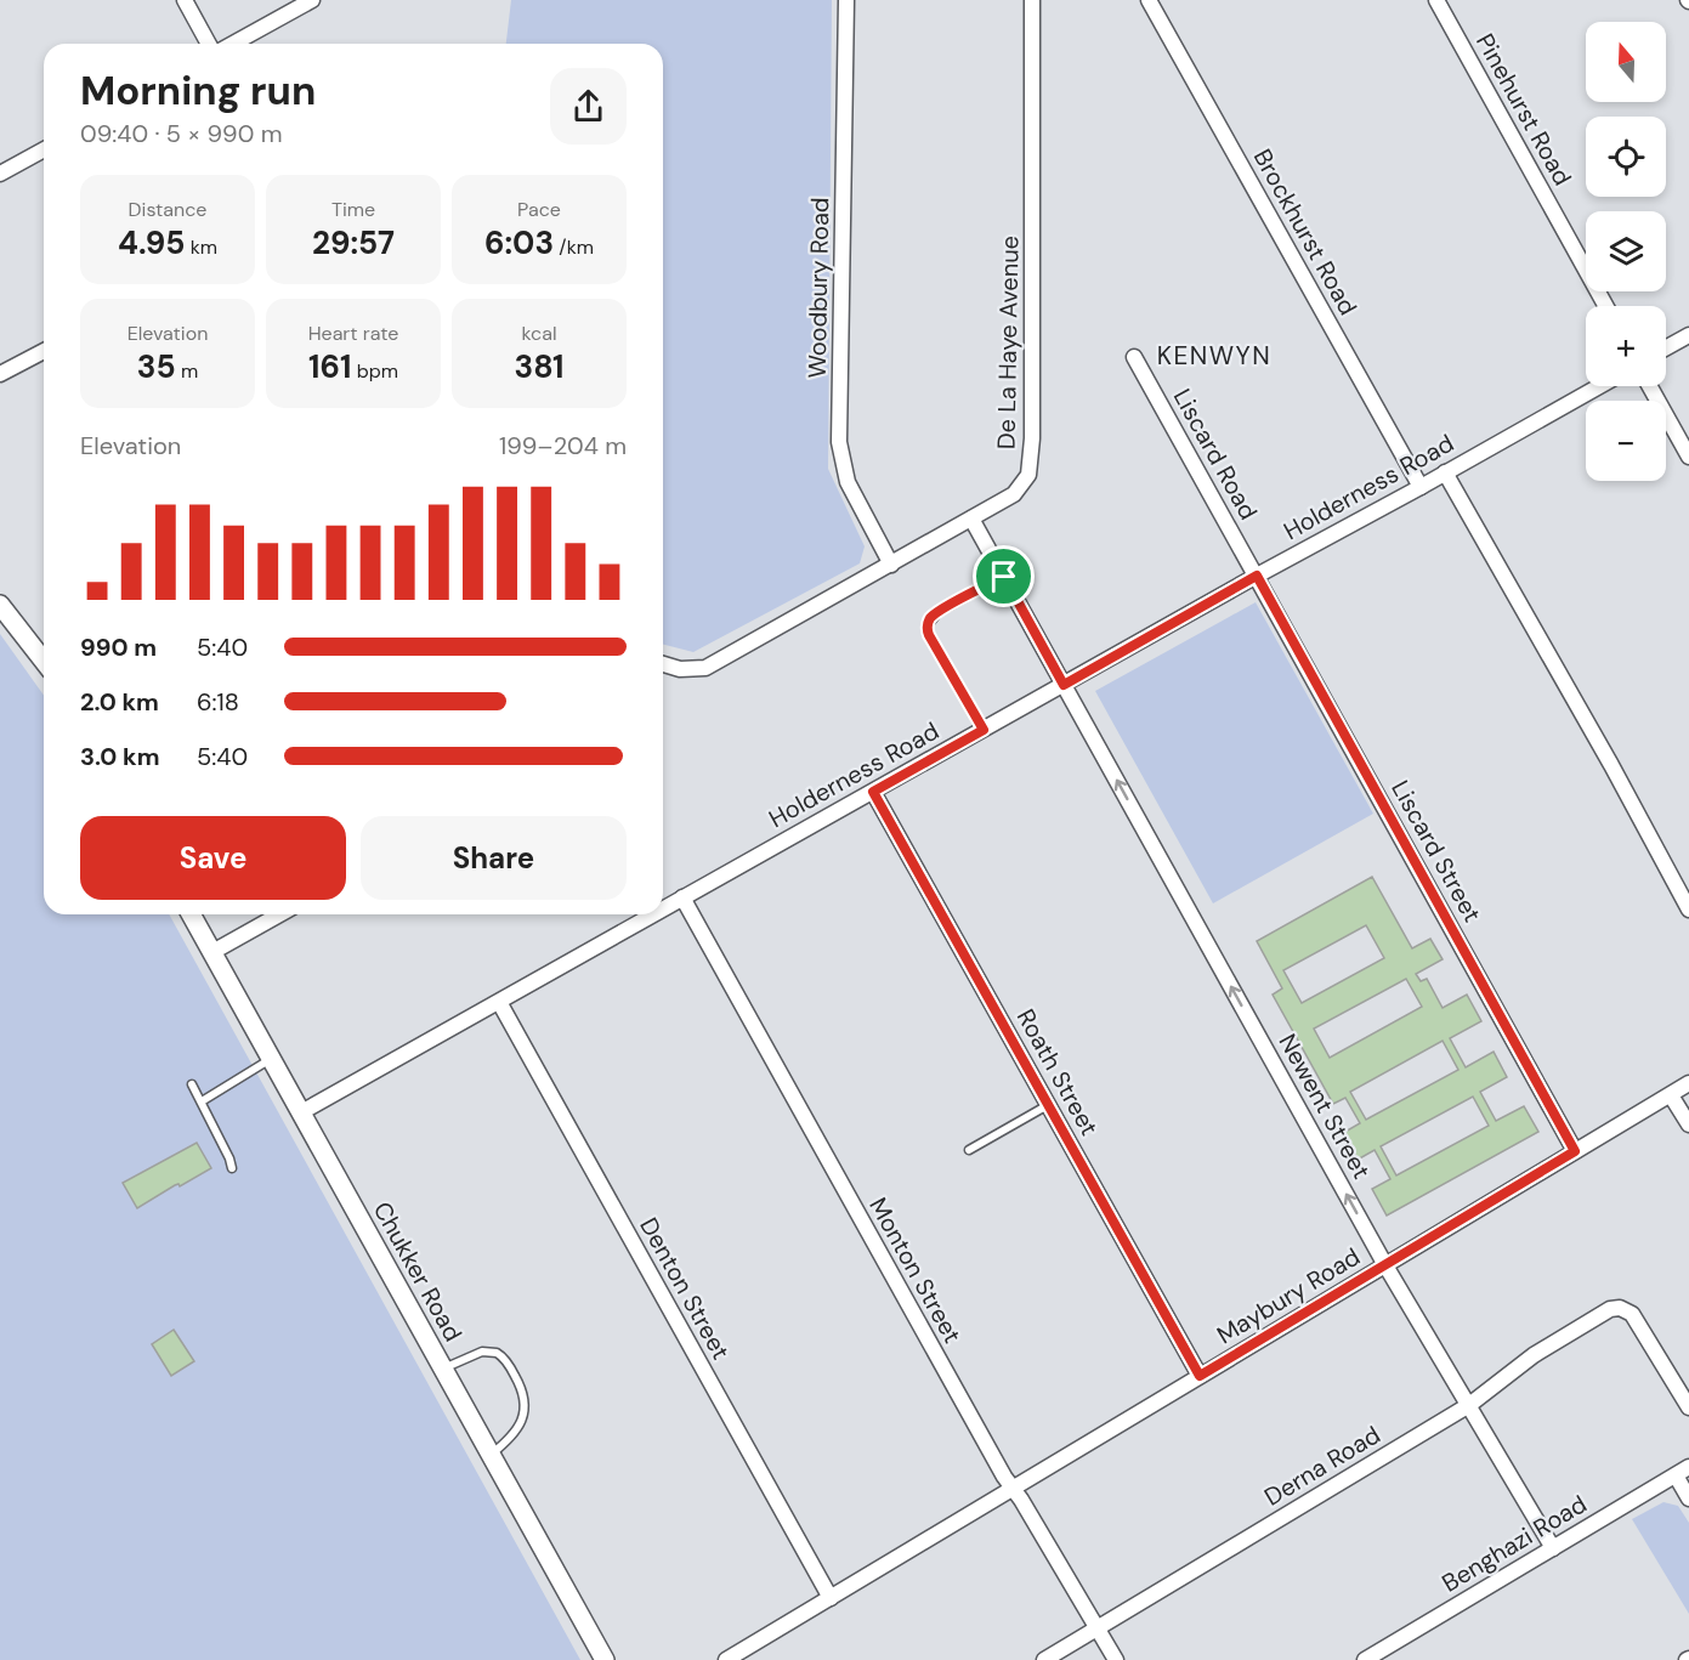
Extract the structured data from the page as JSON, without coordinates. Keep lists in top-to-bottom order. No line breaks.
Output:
{"streets":{"street":["Pinehurst Road","Brockhurst Road","Woodbury Road","De La Haye Avenue","Liscard Road","Holderness Road","Liscard Street","Roath Street","Newent Street","Monton Street","Chukker Road","Denton Street","Maybury Road","Derna Road","Benghazi Road"]},"crossings":[["Brockhurst Road","Holderness Road"],["Woodbury Road","De La Haye Avenue"],["De La Haye Avenue","Newent Street"],["Liscard Road","Holderness Road"],["Liscard Road","Liscard Street"],["Holderness Road","Liscard Street"],["Holderness Road","Roath Street"],["Holderness Road","Newent Street"],["Holderness Road","Monton Street"],["Holderness Road","Chukker Road"],["Holderness Road","Denton Street"],["Liscard Street","Maybury Road"],["Roath Street","Maybury Road"],["Newent Street","Maybury Road"],["Newent Street","Derna Road"],["Newent Street","Benghazi Road"],["Monton Street","Maybury Road"],["Monton Street","Derna Road"],["Denton Street","Maybury Road"]],"one_way":["Newent Street"],"districts":["KENWYN"],"north":"top","page":{"map_buttons":["+","−"],"heading":["Morning run","09:40 · 5 × 990 m"],"stats":[["Distance","4.95 km"],["Time","29:57"],["Pace","6:03 /km"],["Elevation","35 m"],["Heart rate","161 bpm"],["kcal","381"]],"chart":["Elevation","199–204 m"],"list":[{"name":"990 m","note":"5:40"},{"name":"2.0 km","note":"6:18"},{"name":"3.0 km","note":"5:40"}],"buttons":["Save","Share"]}}
